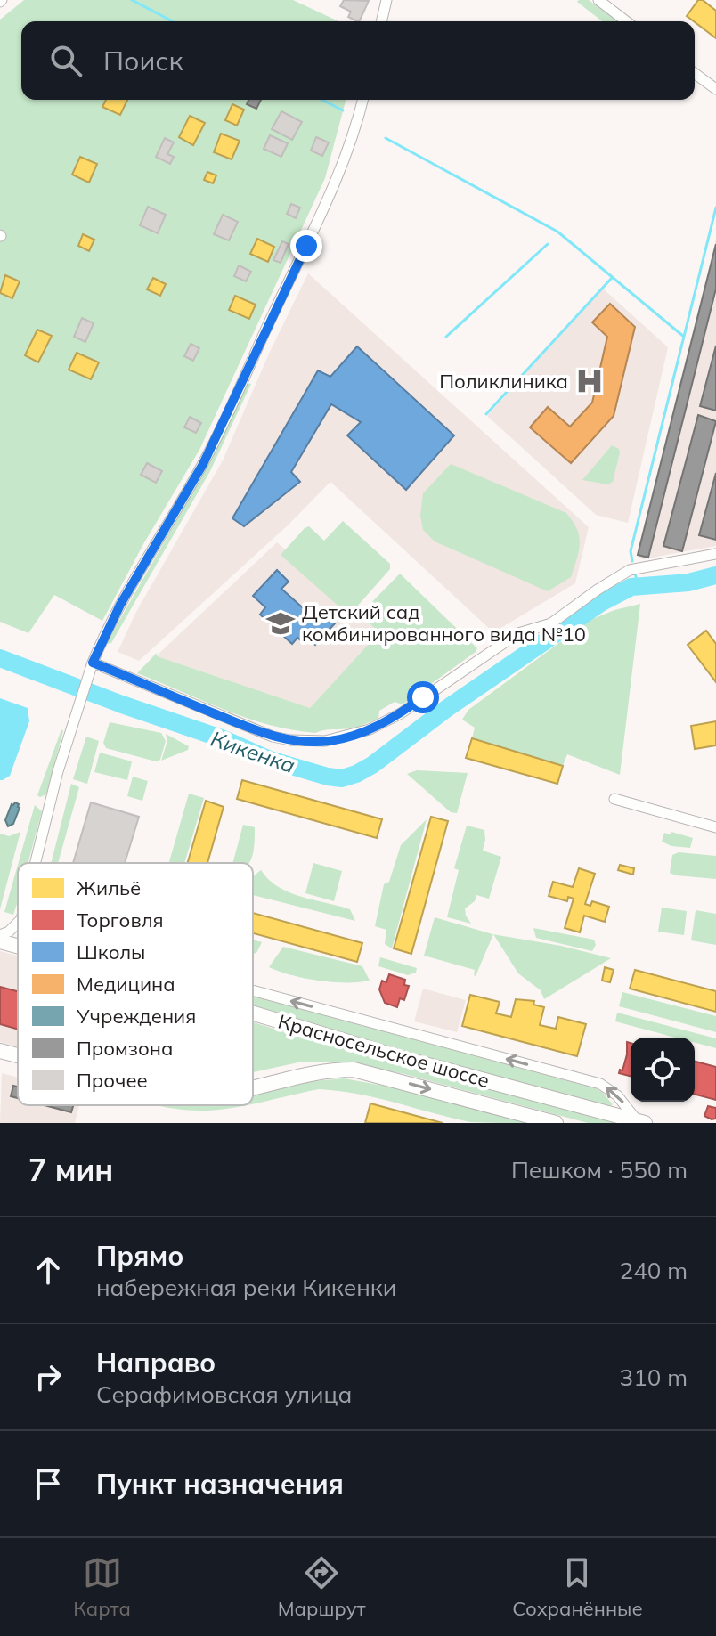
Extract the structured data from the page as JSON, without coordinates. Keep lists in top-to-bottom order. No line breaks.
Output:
{"streets":{"main road":["Красносельское шоссе"]},"water":["Кикенка"],"places":{"hospital":["Поликлиника"],"school or university":["Детский сад комбинированного вида №10"]},"legend":["Жильё","Торговля","Школы","Медицина","Учреждения","Промзона","Прочее"],"page":{"search":"Поиск","heading":["7 мин","Пешком · 550 m"],"list":[["Прямо","набережная реки Кикенки","240 m"],["Направо","Серафимовская улица","310 m"],"Пункт назначения"],"nav":["Карта","Маршрут","Сохранённые"]}}
